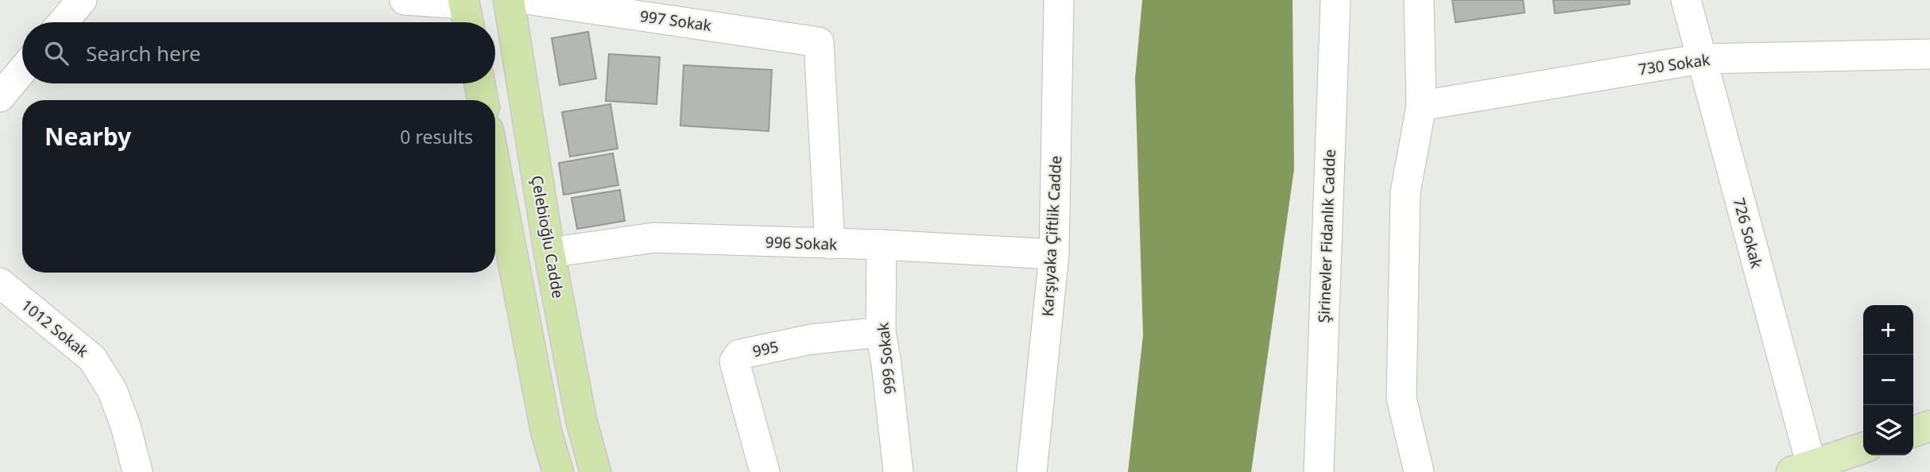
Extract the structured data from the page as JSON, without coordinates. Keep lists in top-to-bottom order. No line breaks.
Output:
{"streets":{"highway":["Çelebioğlu Cadde"],"street":["997 Sokak","730 Sokak","726 Sokak","Karşıyaka Çiftlik Cadde","Şirinevler Fidanlık Cadde","996 Sokak","1012 Sokak","995","999 Sokak"]},"crossings":[["997 Sokak","996 Sokak"],["730 Sokak","726 Sokak"],["Karşıyaka Çiftlik Cadde","996 Sokak"],["Çelebioğlu Cadde","996 Sokak"],["996 Sokak","999 Sokak"],["995","999 Sokak"]],"page":{"search":"Search here","heading":["Nearby","0 results"],"map_buttons":["+","−"]}}
